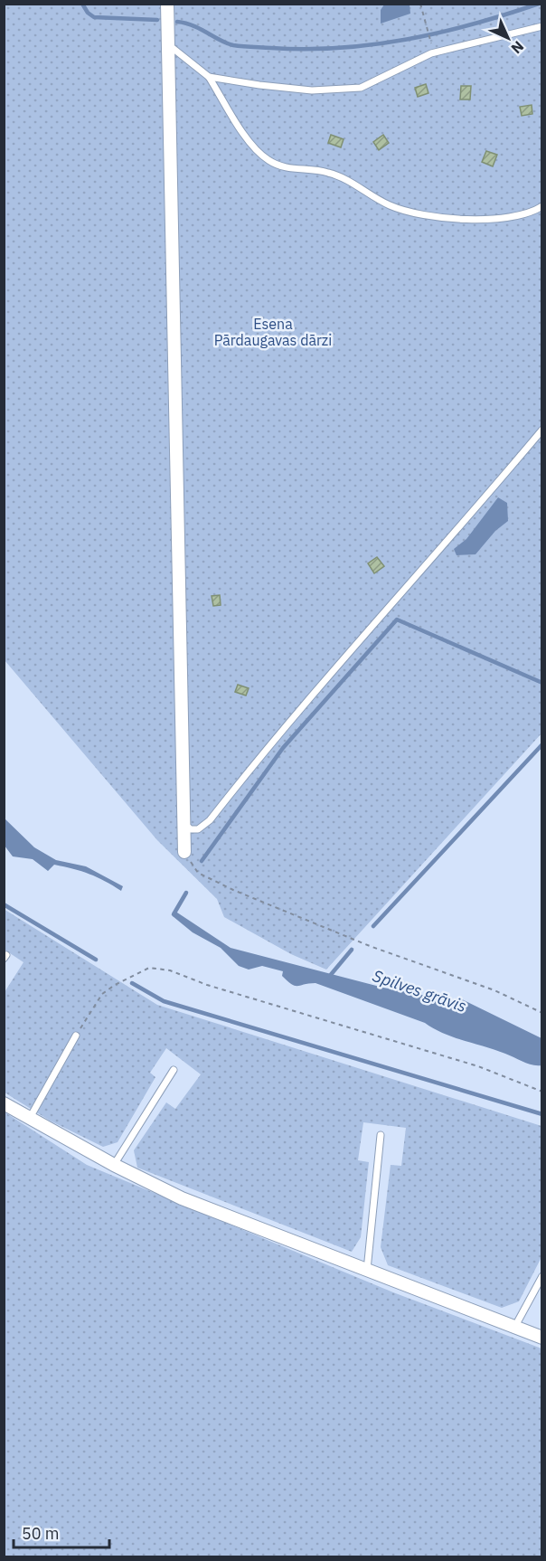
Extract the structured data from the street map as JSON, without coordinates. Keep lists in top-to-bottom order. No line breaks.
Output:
{"water":["Spilves grāvis"],"parks":["Esena Pārdaugavas dārzi"],"scale_bar":"50 m","north":"bottom right"}
